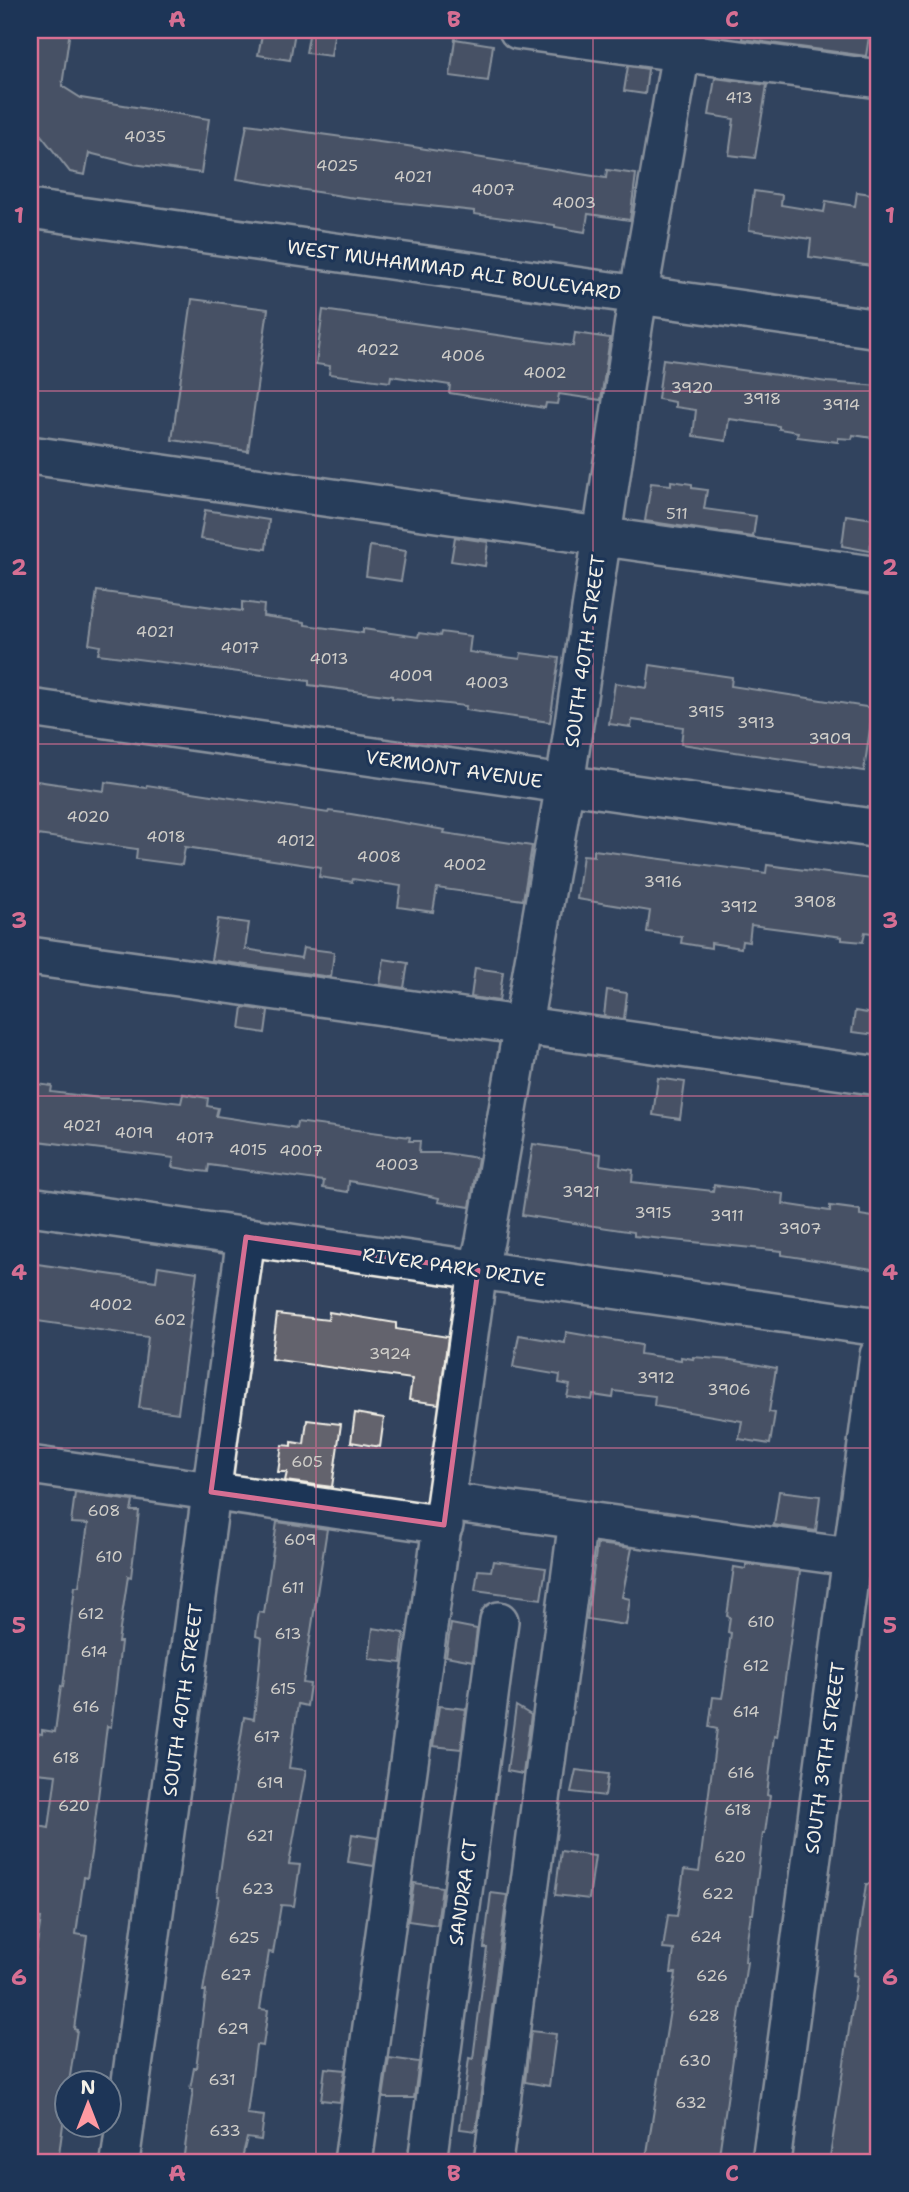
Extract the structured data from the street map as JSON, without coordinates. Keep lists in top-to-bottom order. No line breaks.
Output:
{"streets":{"street":["WEST MUHAMMAD ALI BOULEVARD","SOUTH 40TH STREET","VERMONT AVENUE","RIVER PARK DRIVE","SOUTH 39TH STREET","SANDRA CT"]},"crossings":[["WEST MUHAMMAD ALI BOULEVARD","SOUTH 40TH STREET"],["SOUTH 40TH STREET","VERMONT AVENUE"],["SOUTH 40TH STREET","RIVER PARK DRIVE"]],"house_numbers":["413","4035","4025","4021","4007","4003","4022","4006","4002","3920","3918","3914","511","4021","4017","4013","4009","4003","3915","3913","3909","4020","4018","4012","4008","4002","3916","3908","3912","4021","4019","4017","4015","4007","4003","3921","3915","3911","3907","4002","602","3924","3912","3906","605","608","609","610","611","612","610","613","614","612","615","616","614","617","618","616","619","620","618","621","620","623","622","624","625","627","626","628","629","630","631","632","633"],"north":"top","grid":{"columns":["A","B","C"],"rows":["1","2","3","4","5","6"]}}
